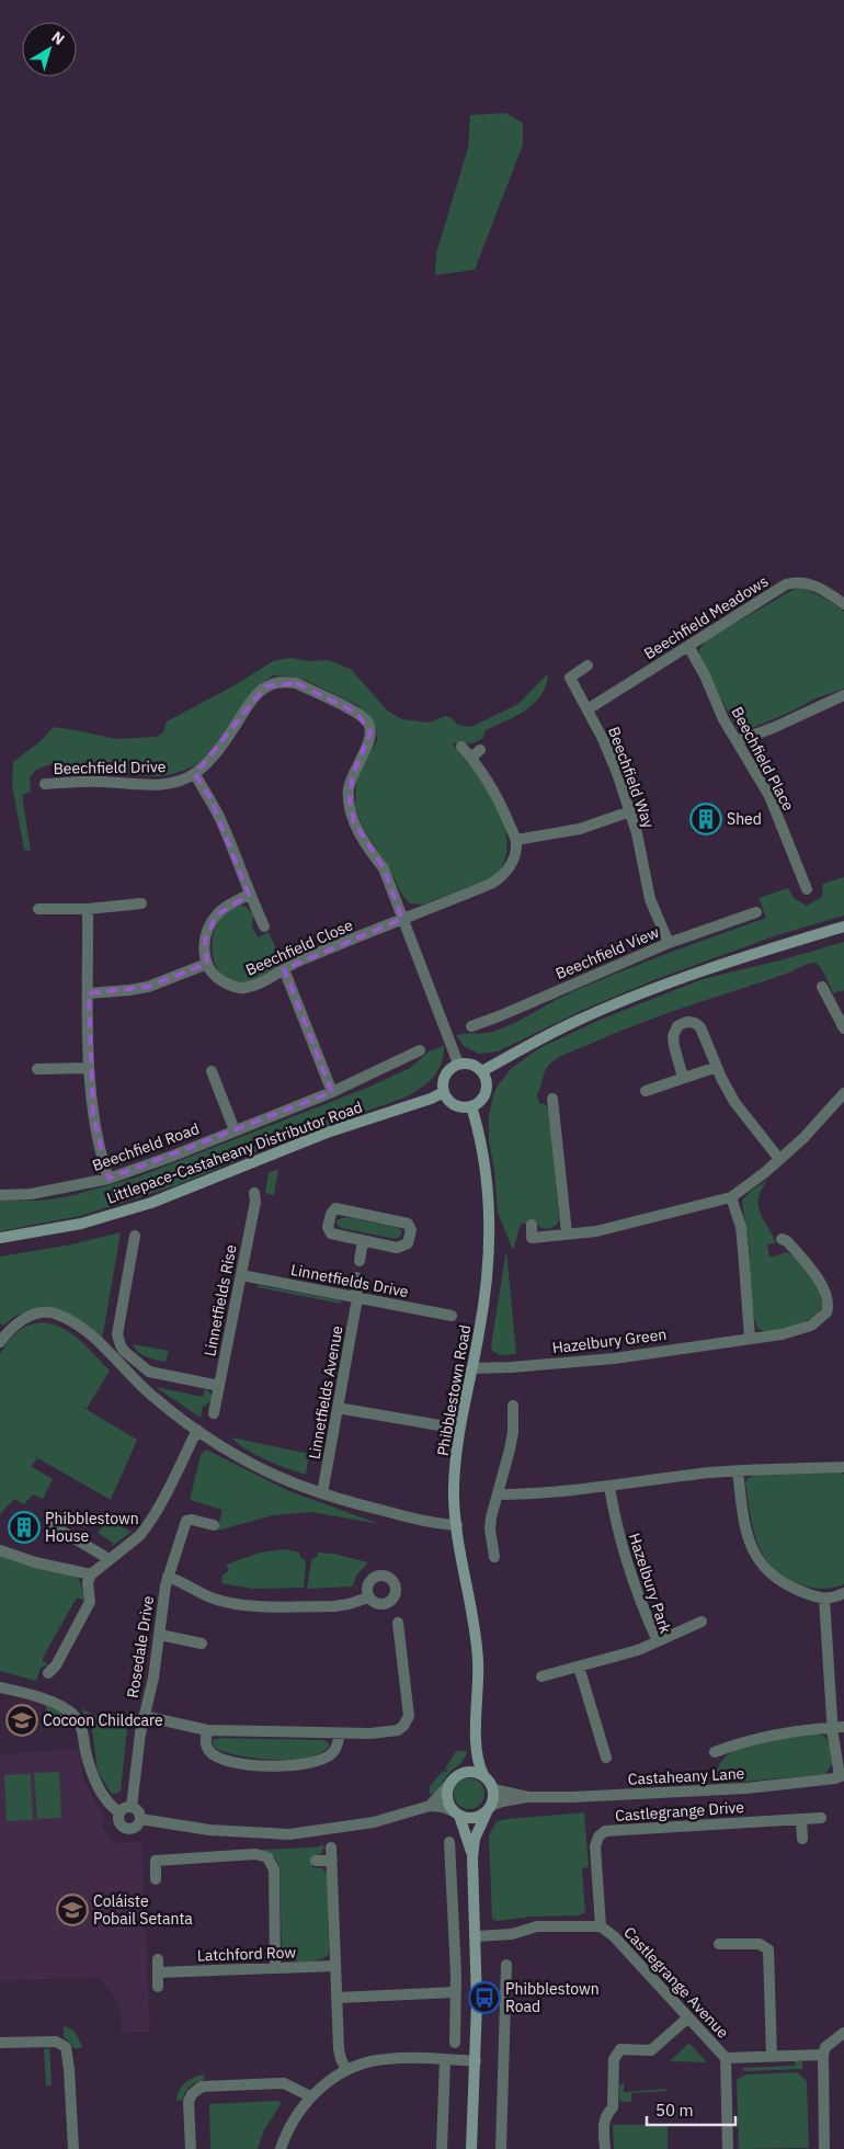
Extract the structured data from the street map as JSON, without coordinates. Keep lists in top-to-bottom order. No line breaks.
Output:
{"streets":{"street":["Beechfield Meadows","Beechfield Place","Beechfield Drive","Beechfield Way","Beechfield Close","Beechfield View","Beechfield Road","Littlepace-Castaheany Distributor Road","Linnetfields Drive","Linnetfields Rise","Hazelbury Green","Phibblestown Road","Linnetfields Avenue","Hazelbury Park","Rosedale Drive","Castaheany Lane","Castlegrange Drive","Latchford Row","Castlegrange Avenue"]},"crossings":[["Beechfield Meadows","Beechfield Place"],["Beechfield Meadows","Beechfield Way"],["Beechfield Drive","Beechfield Close"],["Beechfield Way","Beechfield View"],["Littlepace-Castaheany Distributor Road","Phibblestown Road"],["Linnetfields Drive","Linnetfields Rise"],["Linnetfields Drive","Linnetfields Avenue"],["Hazelbury Green","Phibblestown Road"],["Phibblestown Road","Castaheany Lane"],["Castlegrange Drive","Castlegrange Avenue"]],"places":{"building":["Shed","Phibblestown House"],"school or university":["Cocoon Childcare","Coláiste Pobail Setanta"],"bus stop":["Phibblestown Road"]},"scale_bar":"50 m","north":"top right"}
